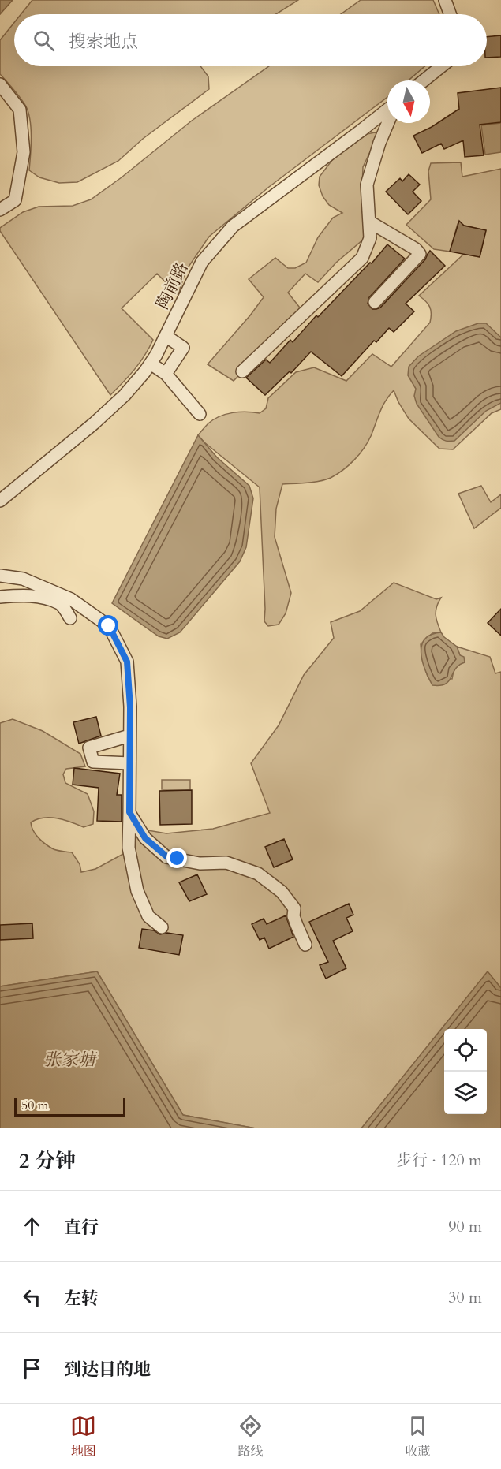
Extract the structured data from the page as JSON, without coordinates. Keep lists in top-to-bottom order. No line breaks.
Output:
{"streets":{"street":["陶前路"]},"water":["张家塘"],"scale_bar":"50 m","north":"bottom","page":{"search":"搜索地点","scale":"50 m","heading":["2 分钟","步行 · 120 m"],"list":[["直行","90 m"],["左转","30 m"],"到达目的地"],"nav":["地图","路线","收藏"]}}
